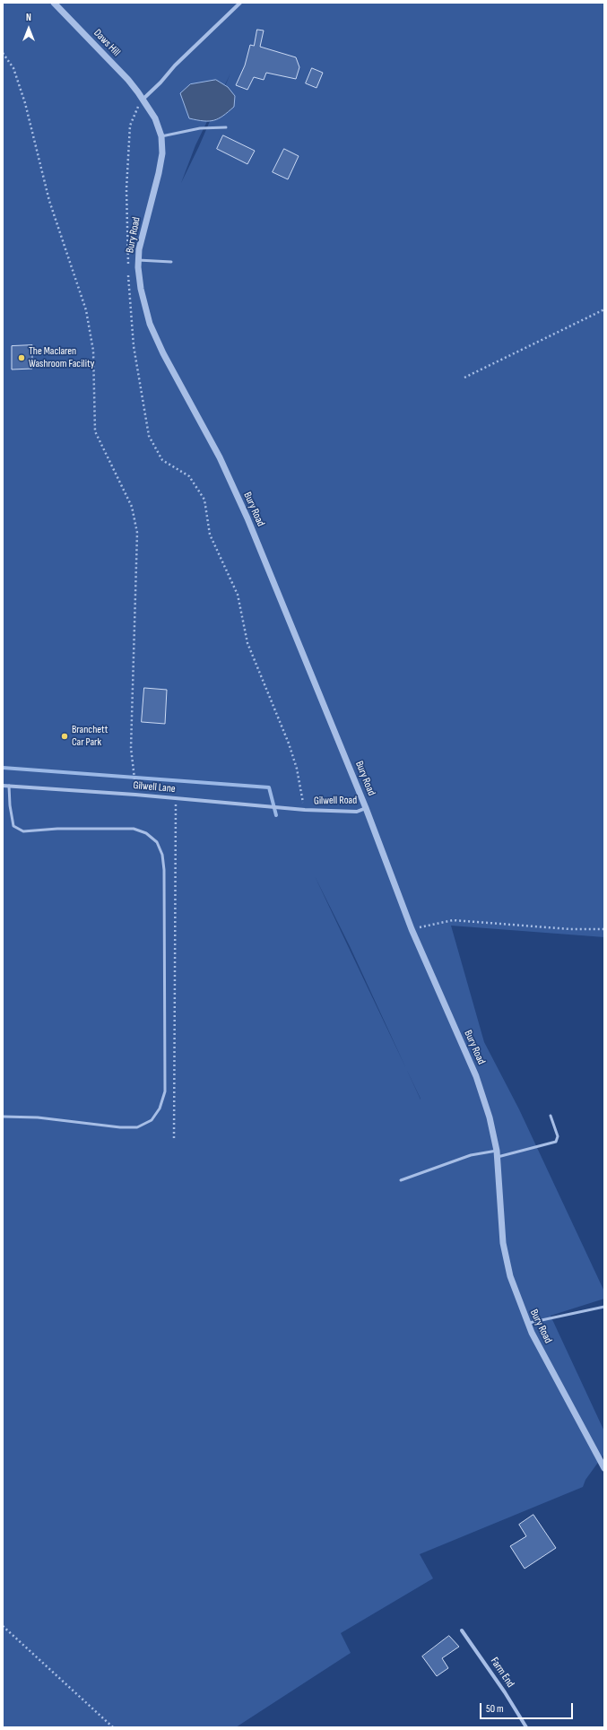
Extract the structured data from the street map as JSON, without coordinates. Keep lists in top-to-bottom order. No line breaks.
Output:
{"streets":{"street":["Daws Hill","Bury Road","Gilwell Lane","Gilwell Road","Farm End"]},"crossings":[["Daws Hill","Bury Road"],["Bury Road","Gilwell Road"],["Gilwell Lane","Gilwell Road"]],"places":["The Maclaren Washroom Facility","Branchett Car Park"],"scale_bar":"50 m","north":"top"}
